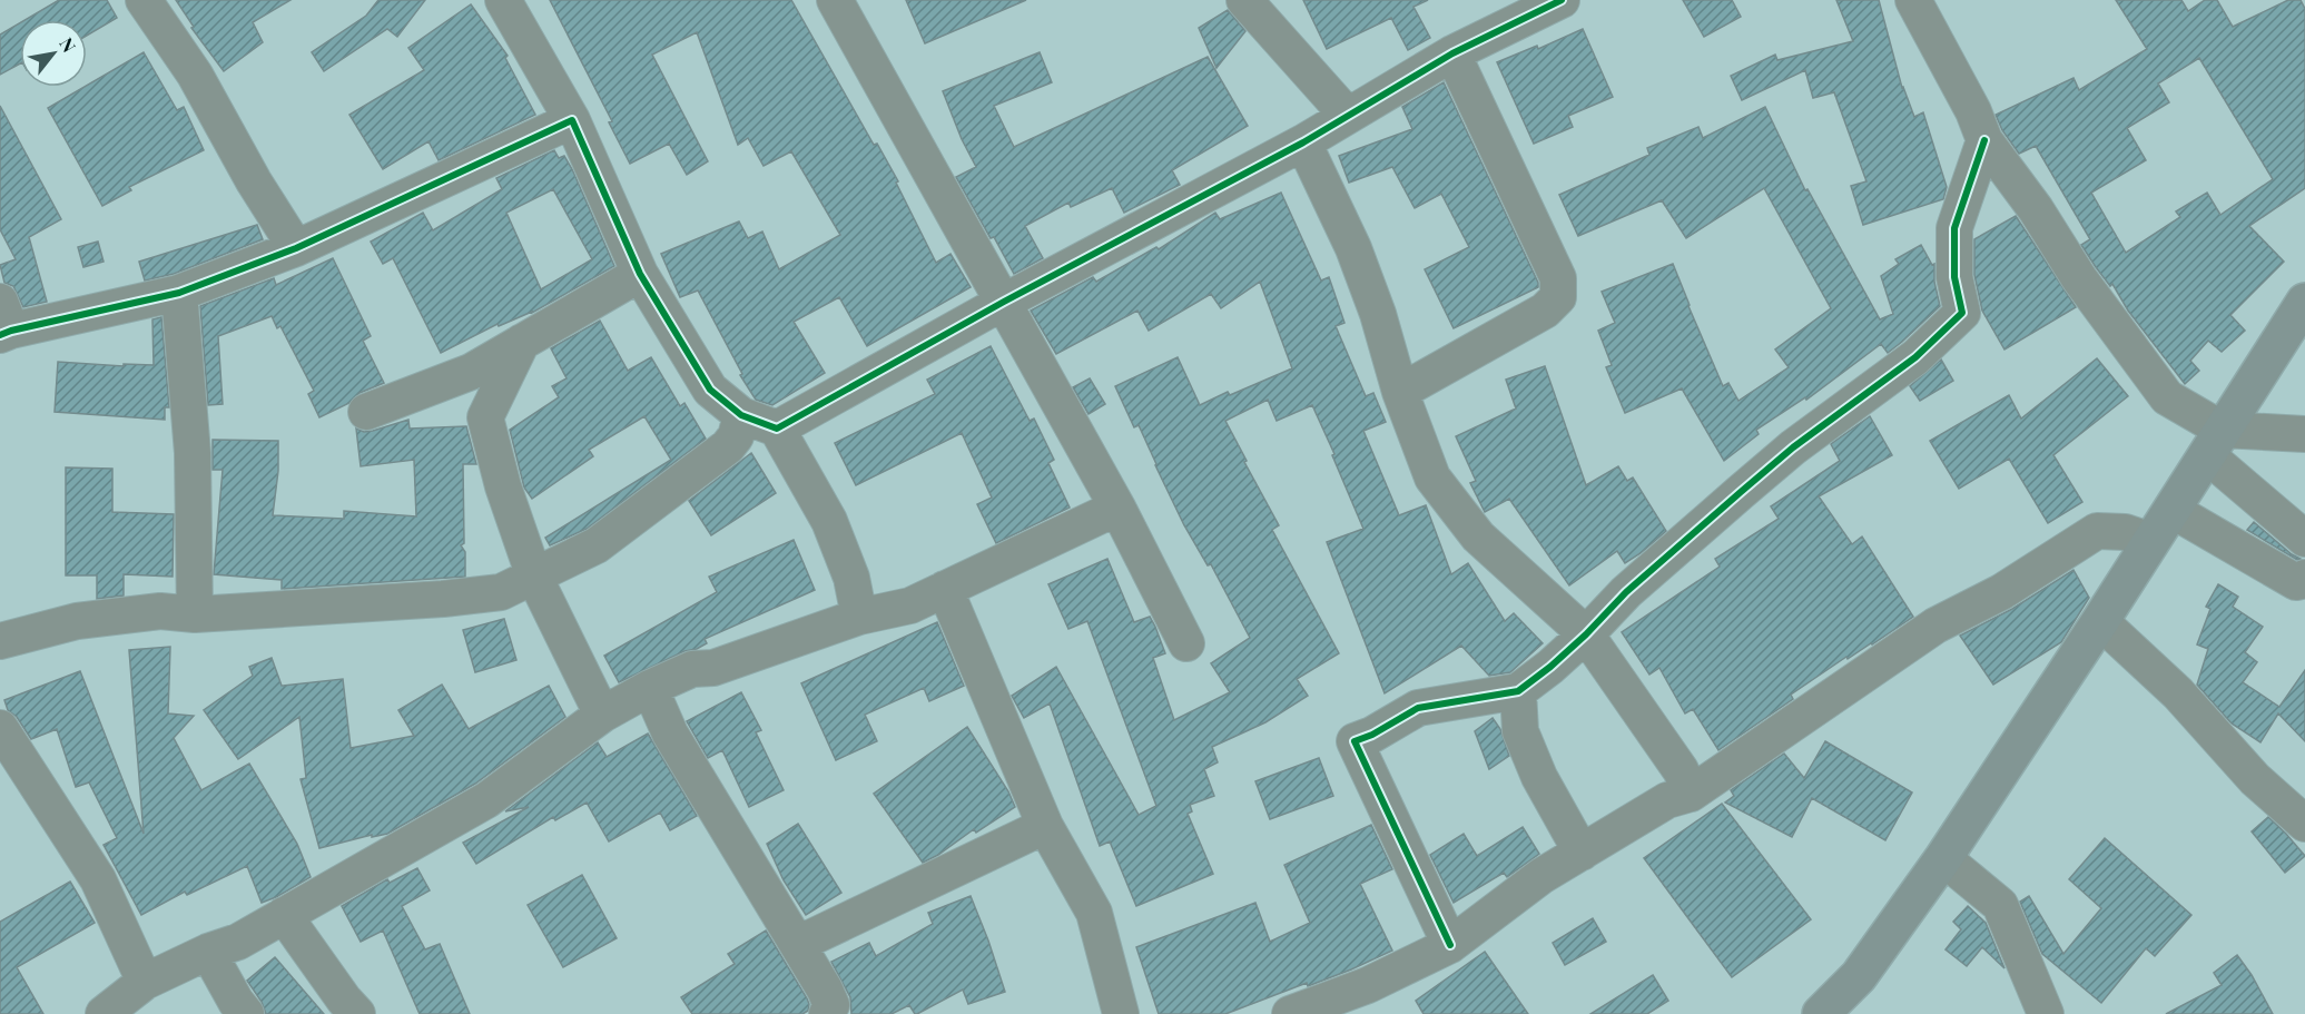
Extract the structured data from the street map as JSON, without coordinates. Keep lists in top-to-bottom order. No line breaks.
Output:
{"north":"top right"}
